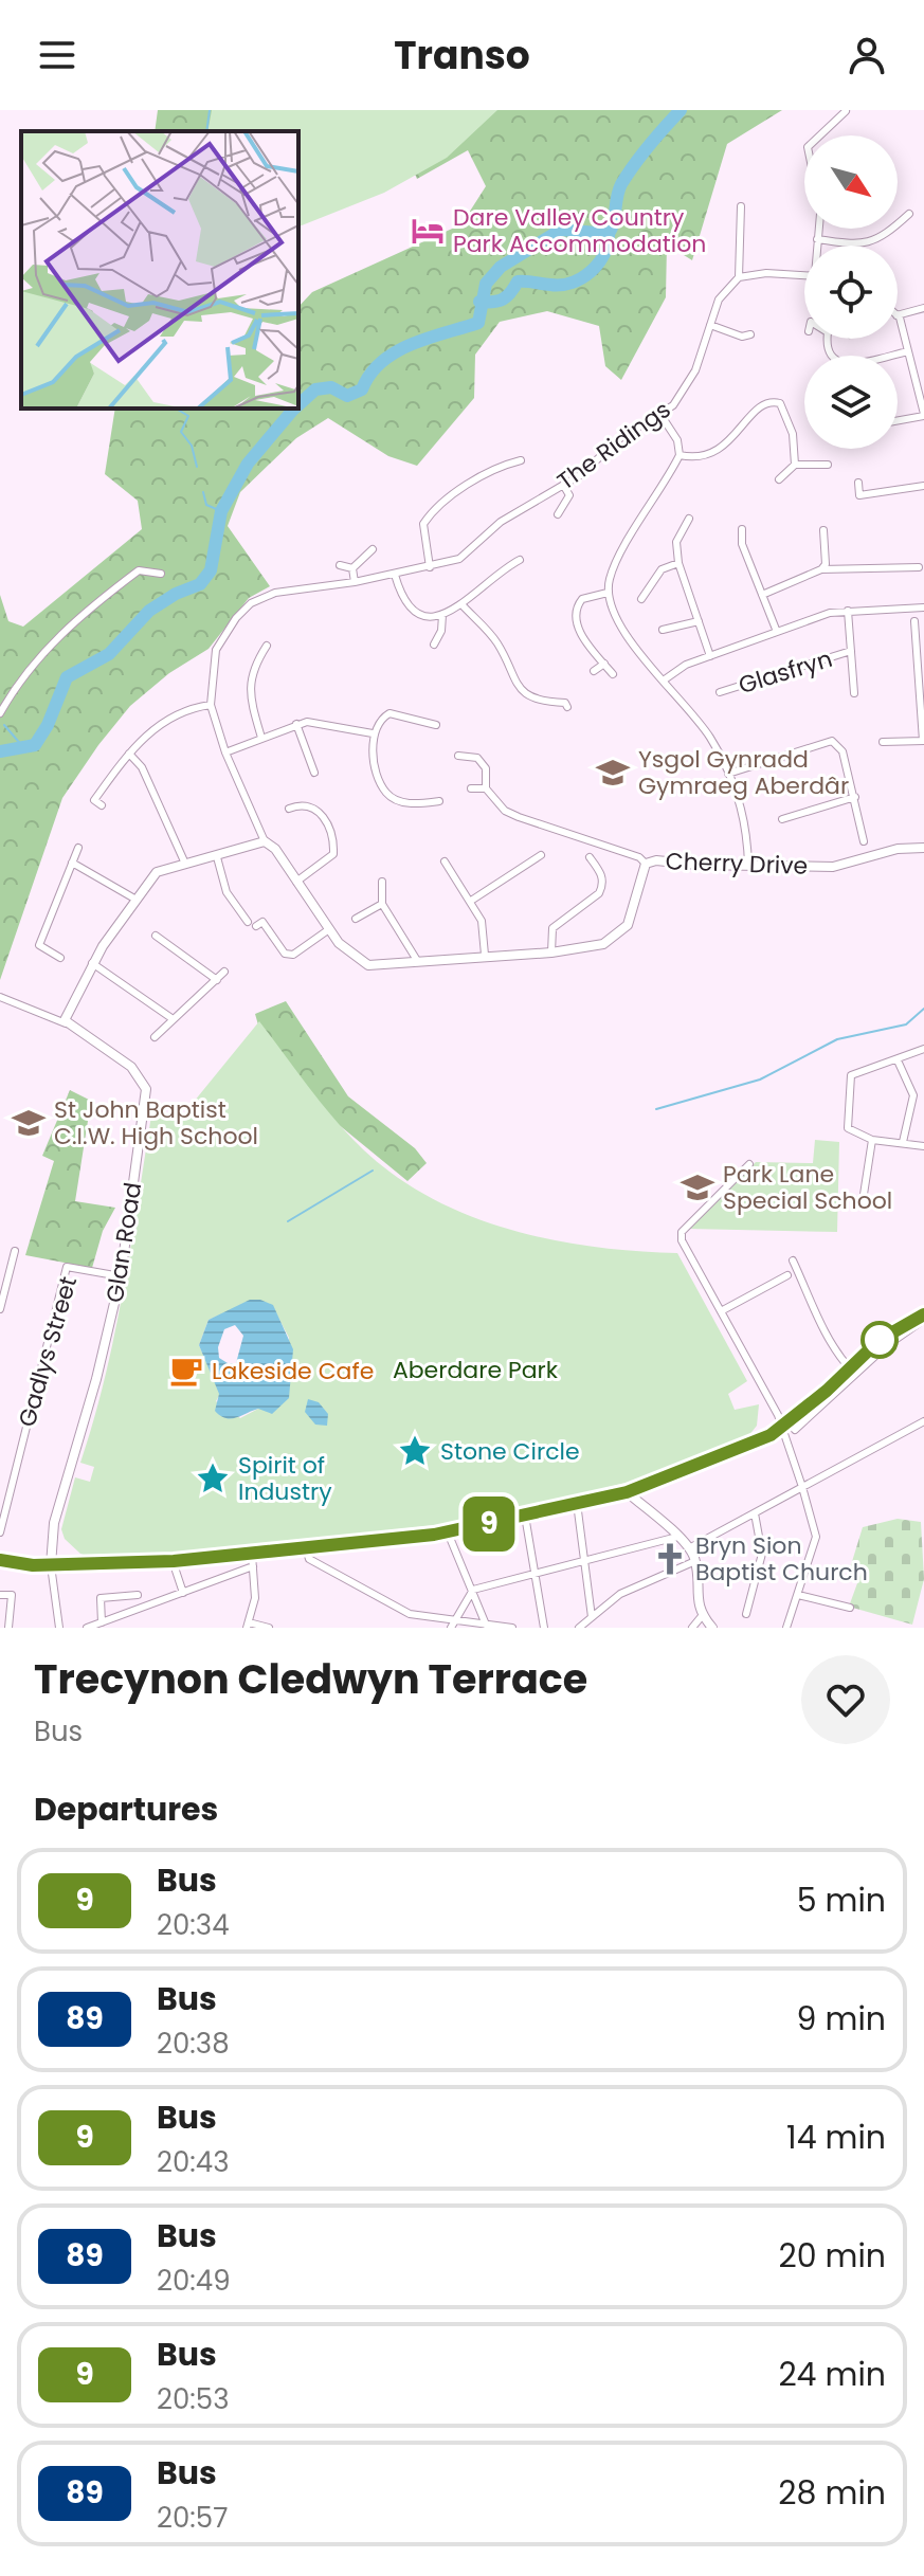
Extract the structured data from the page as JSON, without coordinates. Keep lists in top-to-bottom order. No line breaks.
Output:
{"streets":{"street":["The Ridings","Glasfryn","Cherry Drive","Glan Road","Gadlys Street"]},"crossings":[["Glan Road","Gadlys Street"]],"parks":["Aberdare Park"],"places":{"hotel":["Dare Valley Country Park Accommodation"],"school or university":["Ysgol Gynradd Gymraeg Aberdâr","St John Baptist C.I.W. High School","Park Lane Special School"],"cafe":["Lakeside Cafe"],"place":["Stone Circle","Spirit of Industry"],"church":["Bryn Sion Baptist Church"]},"lines":["bus line 9"],"north":"bottom right","page":{"header":"Transo","on_map":"9","heading":[["Trecynon Cledwyn Terrace","Bus"],"Departures"],"list":[{"mark":"9","name":"Bus","note":"20:34","value":"5 min"},{"mark":"89","name":"Bus","note":"20:38","value":"9 min"},{"mark":"9","name":"Bus","note":"20:43","value":"14 min"},{"mark":"89","name":"Bus","note":"20:49","value":"20 min"},{"mark":"9","name":"Bus","note":"20:53","value":"24 min"},{"mark":"89","name":"Bus","note":"20:57","value":"28 min"}]}}
